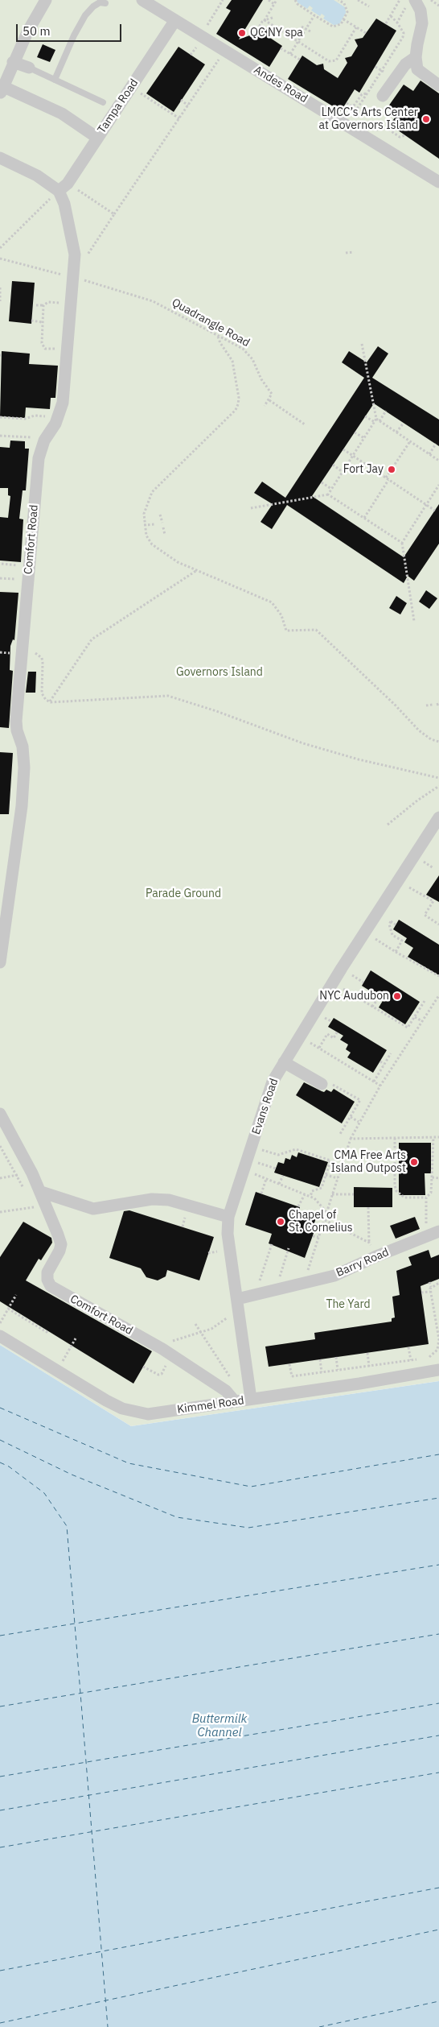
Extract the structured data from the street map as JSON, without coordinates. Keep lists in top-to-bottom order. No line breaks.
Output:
{"streets":{"street":["Andes Road","Tampa Road","Comfort Road","Evans Road","Barry Road","Kimmel Road"],"path":["Quadrangle Road"]},"crossings":[["Andes Road","Tampa Road"],["Tampa Road","Comfort Road"],["Quadrangle Road","Comfort Road"],["Comfort Road","Kimmel Road"],["Evans Road","Barry Road"],["Evans Road","Kimmel Road"]],"water":["Buttermilk Channel"],"parks":["Governors Island","Parade Ground","The Yard"],"places":["QC NY spa","LMCC’s Arts Center at Governors Island","Fort Jay","NYC Audubon","CMA Free Arts Island Outpost","Chapel of St. Cornelius"],"scale_bar":"50 m"}
